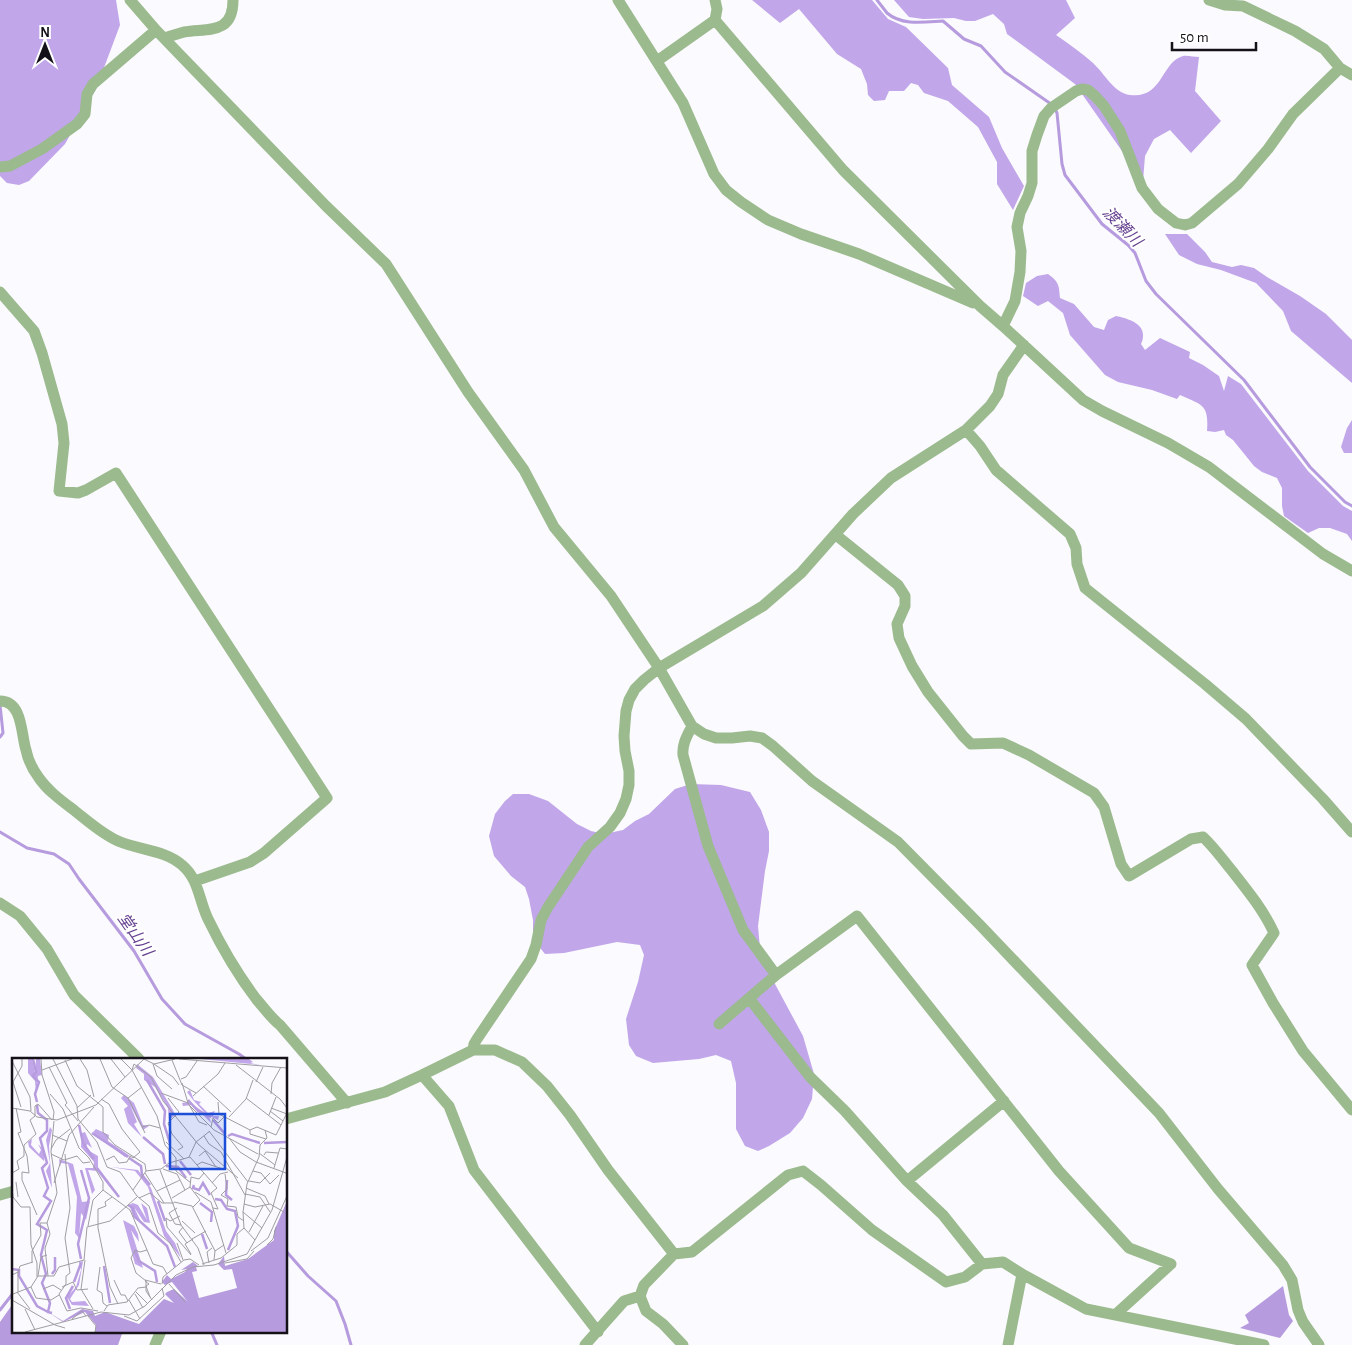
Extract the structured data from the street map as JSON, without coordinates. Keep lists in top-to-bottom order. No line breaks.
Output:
{"water":["渡瀬川","堂山川"],"scale_bar":"50 m","north":"top"}
